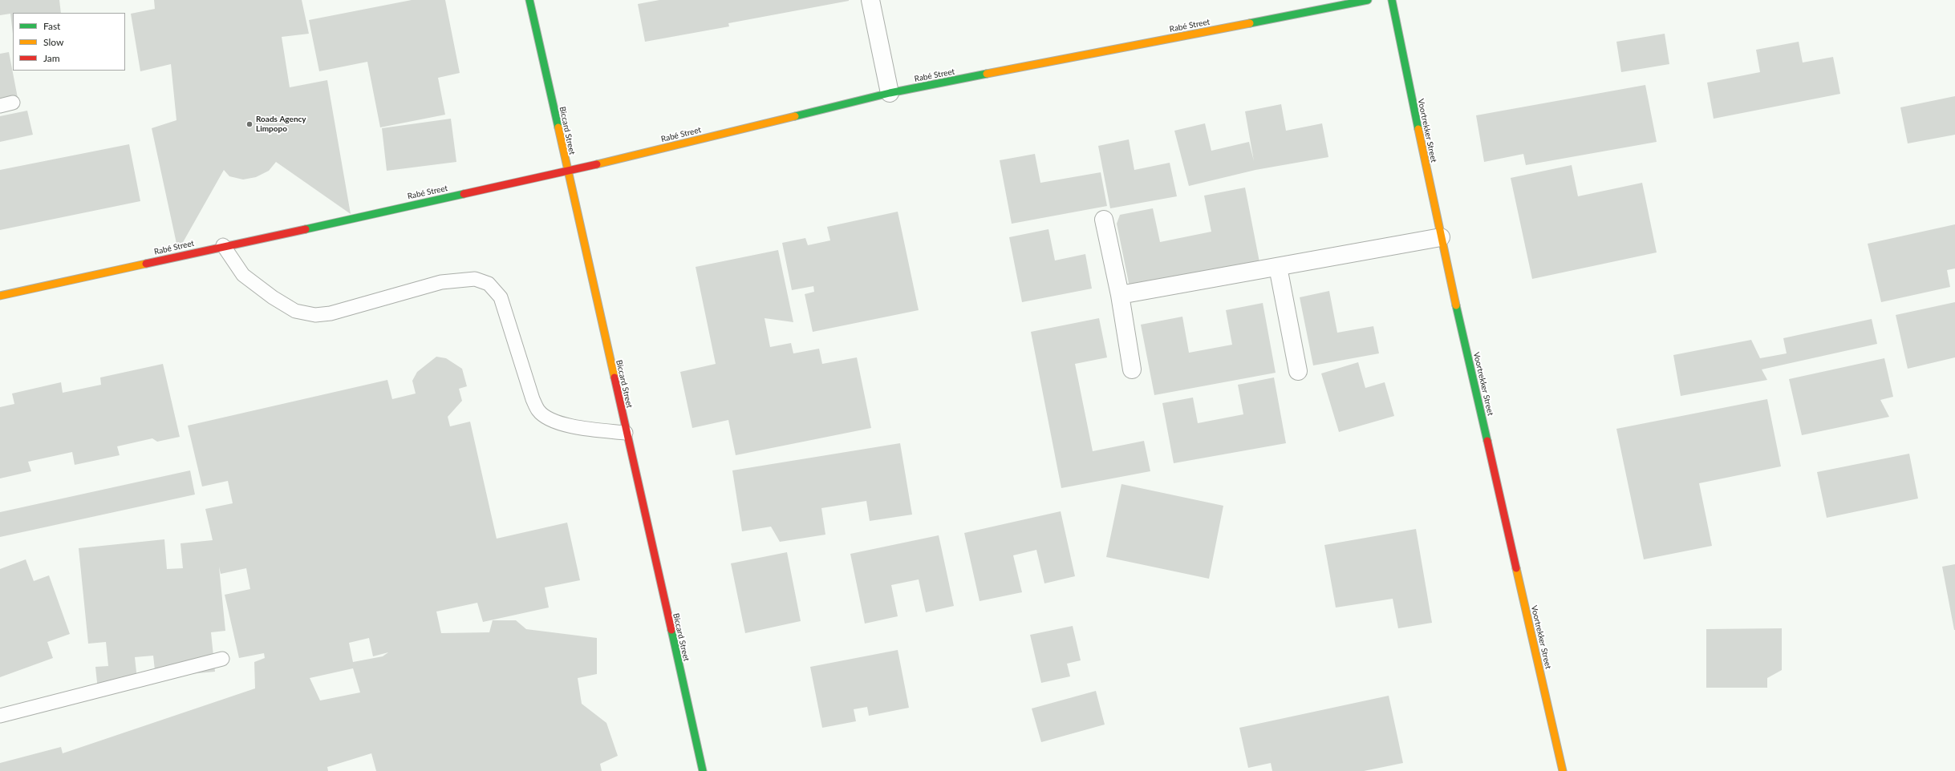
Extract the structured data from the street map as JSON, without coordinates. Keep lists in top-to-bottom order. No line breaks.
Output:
{"streets":{"street":["Rabé Street","Biccard Street","Voortrekker Street"]},"crossings":[["Rabé Street","Biccard Street"]],"places":["Roads Agency Limpopo"],"legend":["Fast","Slow","Jam"]}
